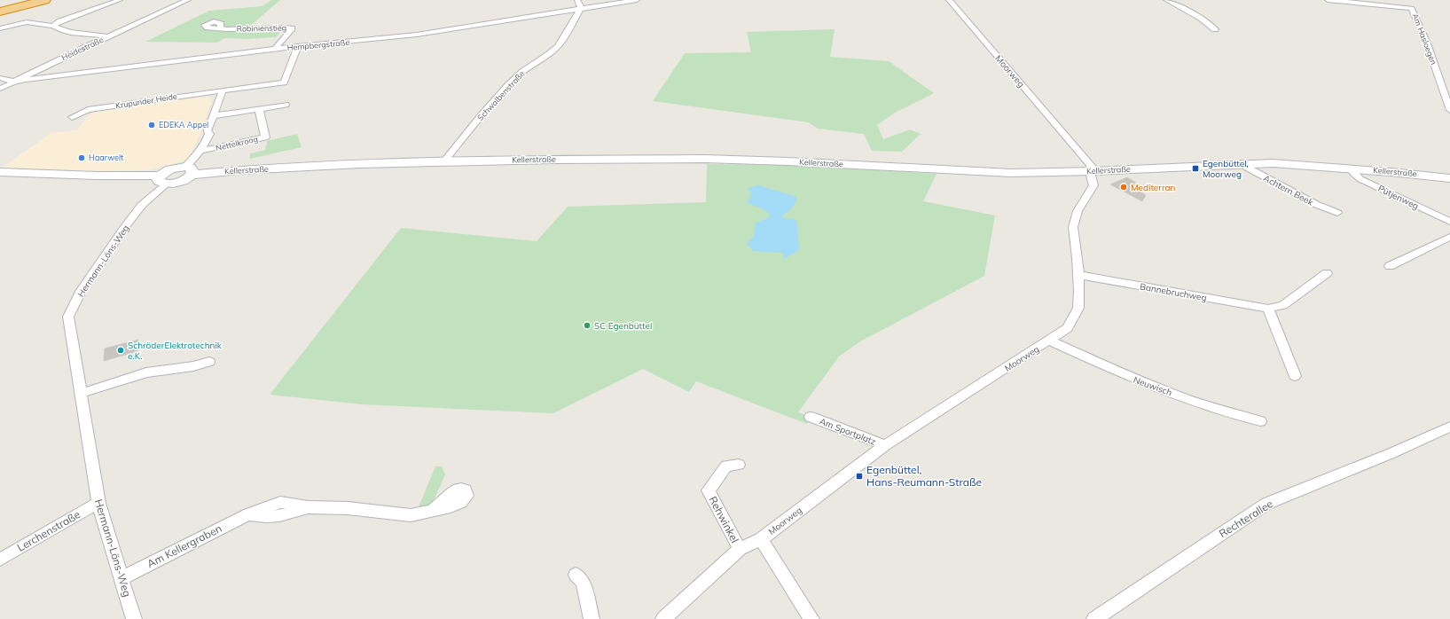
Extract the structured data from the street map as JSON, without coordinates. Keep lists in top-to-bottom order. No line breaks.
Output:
{"streets":{"main road":["Kellerstraße"],"street":["Robinienstieg","Am Hasloegen","Hempbergstraße","Heidestraße","Moorweg","Schwalbenstraße","Krupunder Heide","Nettelkroog","Achtern Beek","Pütjenweg","Hermann-Löns-Weg","Bannebruchweg","Neuwisch","Am Sportplatz","Rechterallee","Rehwinkel","Lerchenstraße","Am Kellergraben"]},"crossings":[["Robinienstieg","Hempbergstraße"],["Hempbergstraße","Heidestraße"],["Hempbergstraße","Schwalbenstraße"],["Hempbergstraße","Krupunder Heide"],["Moorweg","Kellerstraße"],["Moorweg","Bannebruchweg"],["Moorweg","Neuwisch"],["Moorweg","Am Sportplatz"],["Moorweg","Rehwinkel"],["Schwalbenstraße","Kellerstraße"],["Kellerstraße","Achtern Beek"],["Kellerstraße","Pütjenweg"],["Kellerstraße","Hermann-Löns-Weg"],["Hermann-Löns-Weg","Lerchenstraße"],["Hermann-Löns-Weg","Am Kellergraben"]],"places":{"other":["EDEKA Appel","Haarwelt","Mediterran","SC Egenbüttel","SchröderElektrotechnik e.K."],"transit":["Egenbüttel, Moorweg","Egenbüttel, Hans-Reumann-Straße"]}}
